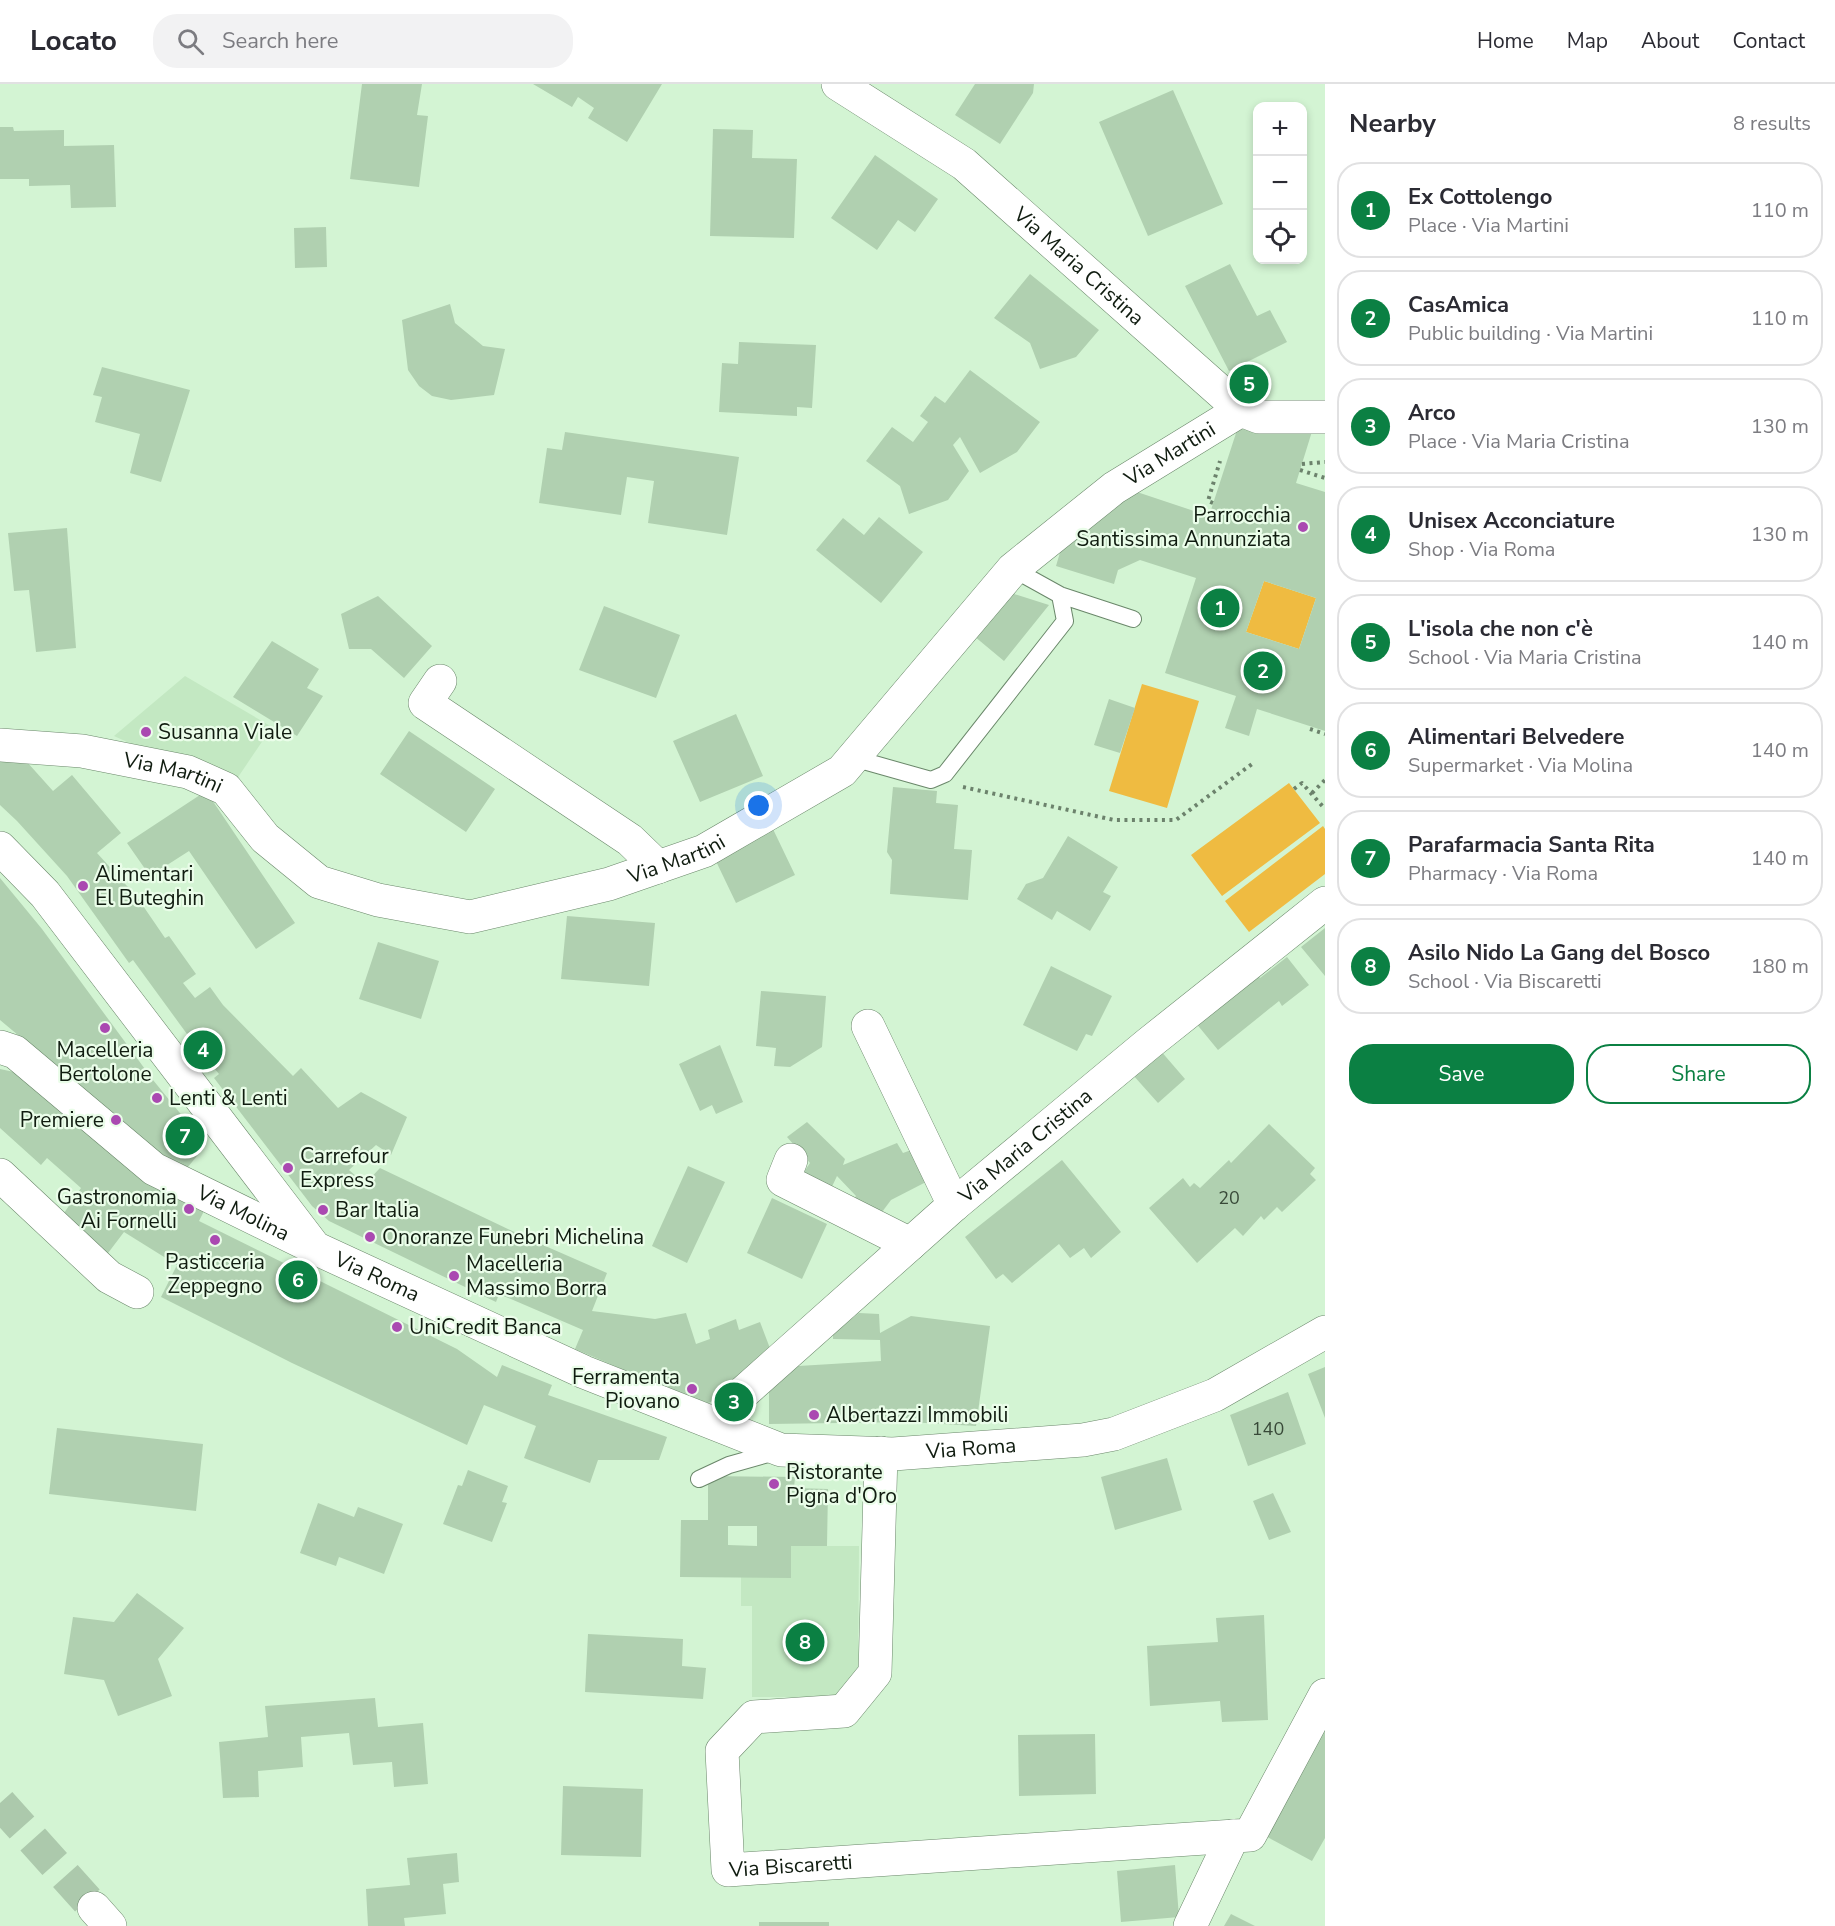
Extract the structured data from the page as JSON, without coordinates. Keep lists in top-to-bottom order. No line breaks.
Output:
{"streets":{"street":["Via Maria Cristina","Via Martini","Via Molina","Via Roma","Via Biscaretti"]},"crossings":[["Via Maria Cristina","Via Martini"],["Via Maria Cristina","Via Roma"],["Via Molina","Via Roma"],["Via Roma","Via Biscaretti"]],"places":["Parrocchia Santissima Annunziata","Susanna Viale","Alimentari El Buteghin","Macelleria Bertolone","Lenti & Lenti","Premiere","Carrefour Express","Gastronomia Ai Fornelli","Bar Italia","Onoranze Funebri Michelina","Pasticceria Zeppegno","Macelleria Massimo Borra","UniCredit Banca","Ferramenta Piovano","Albertazzi Immobili","Ristorante Pigna d'Oro"],"house_numbers":["20","140"],"page":{"header":"Locato","search":"Search here","nav":["Home","Map","About","Contact"],"heading":["Nearby","8 results"],"map_buttons":["+","−"],"list":[{"mark":"1","name":"Ex Cottolengo","note":"Place · Via Martini","value":"110 m"},{"mark":"2","name":"CasAmica","note":"Public building · Via Martini","value":"110 m"},{"mark":"3","name":"Arco","note":"Place · Via Maria Cristina","value":"130 m"},{"mark":"4","name":"Unisex Acconciature","note":"Shop · Via Roma","value":"130 m"},{"mark":"5","name":"L'isola che non c'è","note":"School · Via Maria Cristina","value":"140 m"},{"mark":"6","name":"Alimentari Belvedere","note":"Supermarket · Via Molina","value":"140 m"},{"mark":"7","name":"Parafarmacia Santa Rita","note":"Pharmacy · Via Roma","value":"140 m"},{"mark":"8","name":"Asilo Nido La Gang del Bosco","note":"School · Via Biscaretti","value":"180 m"}],"pins":["5","1","2","4","7","6","3","8"],"buttons":["Save","Share"]}}
